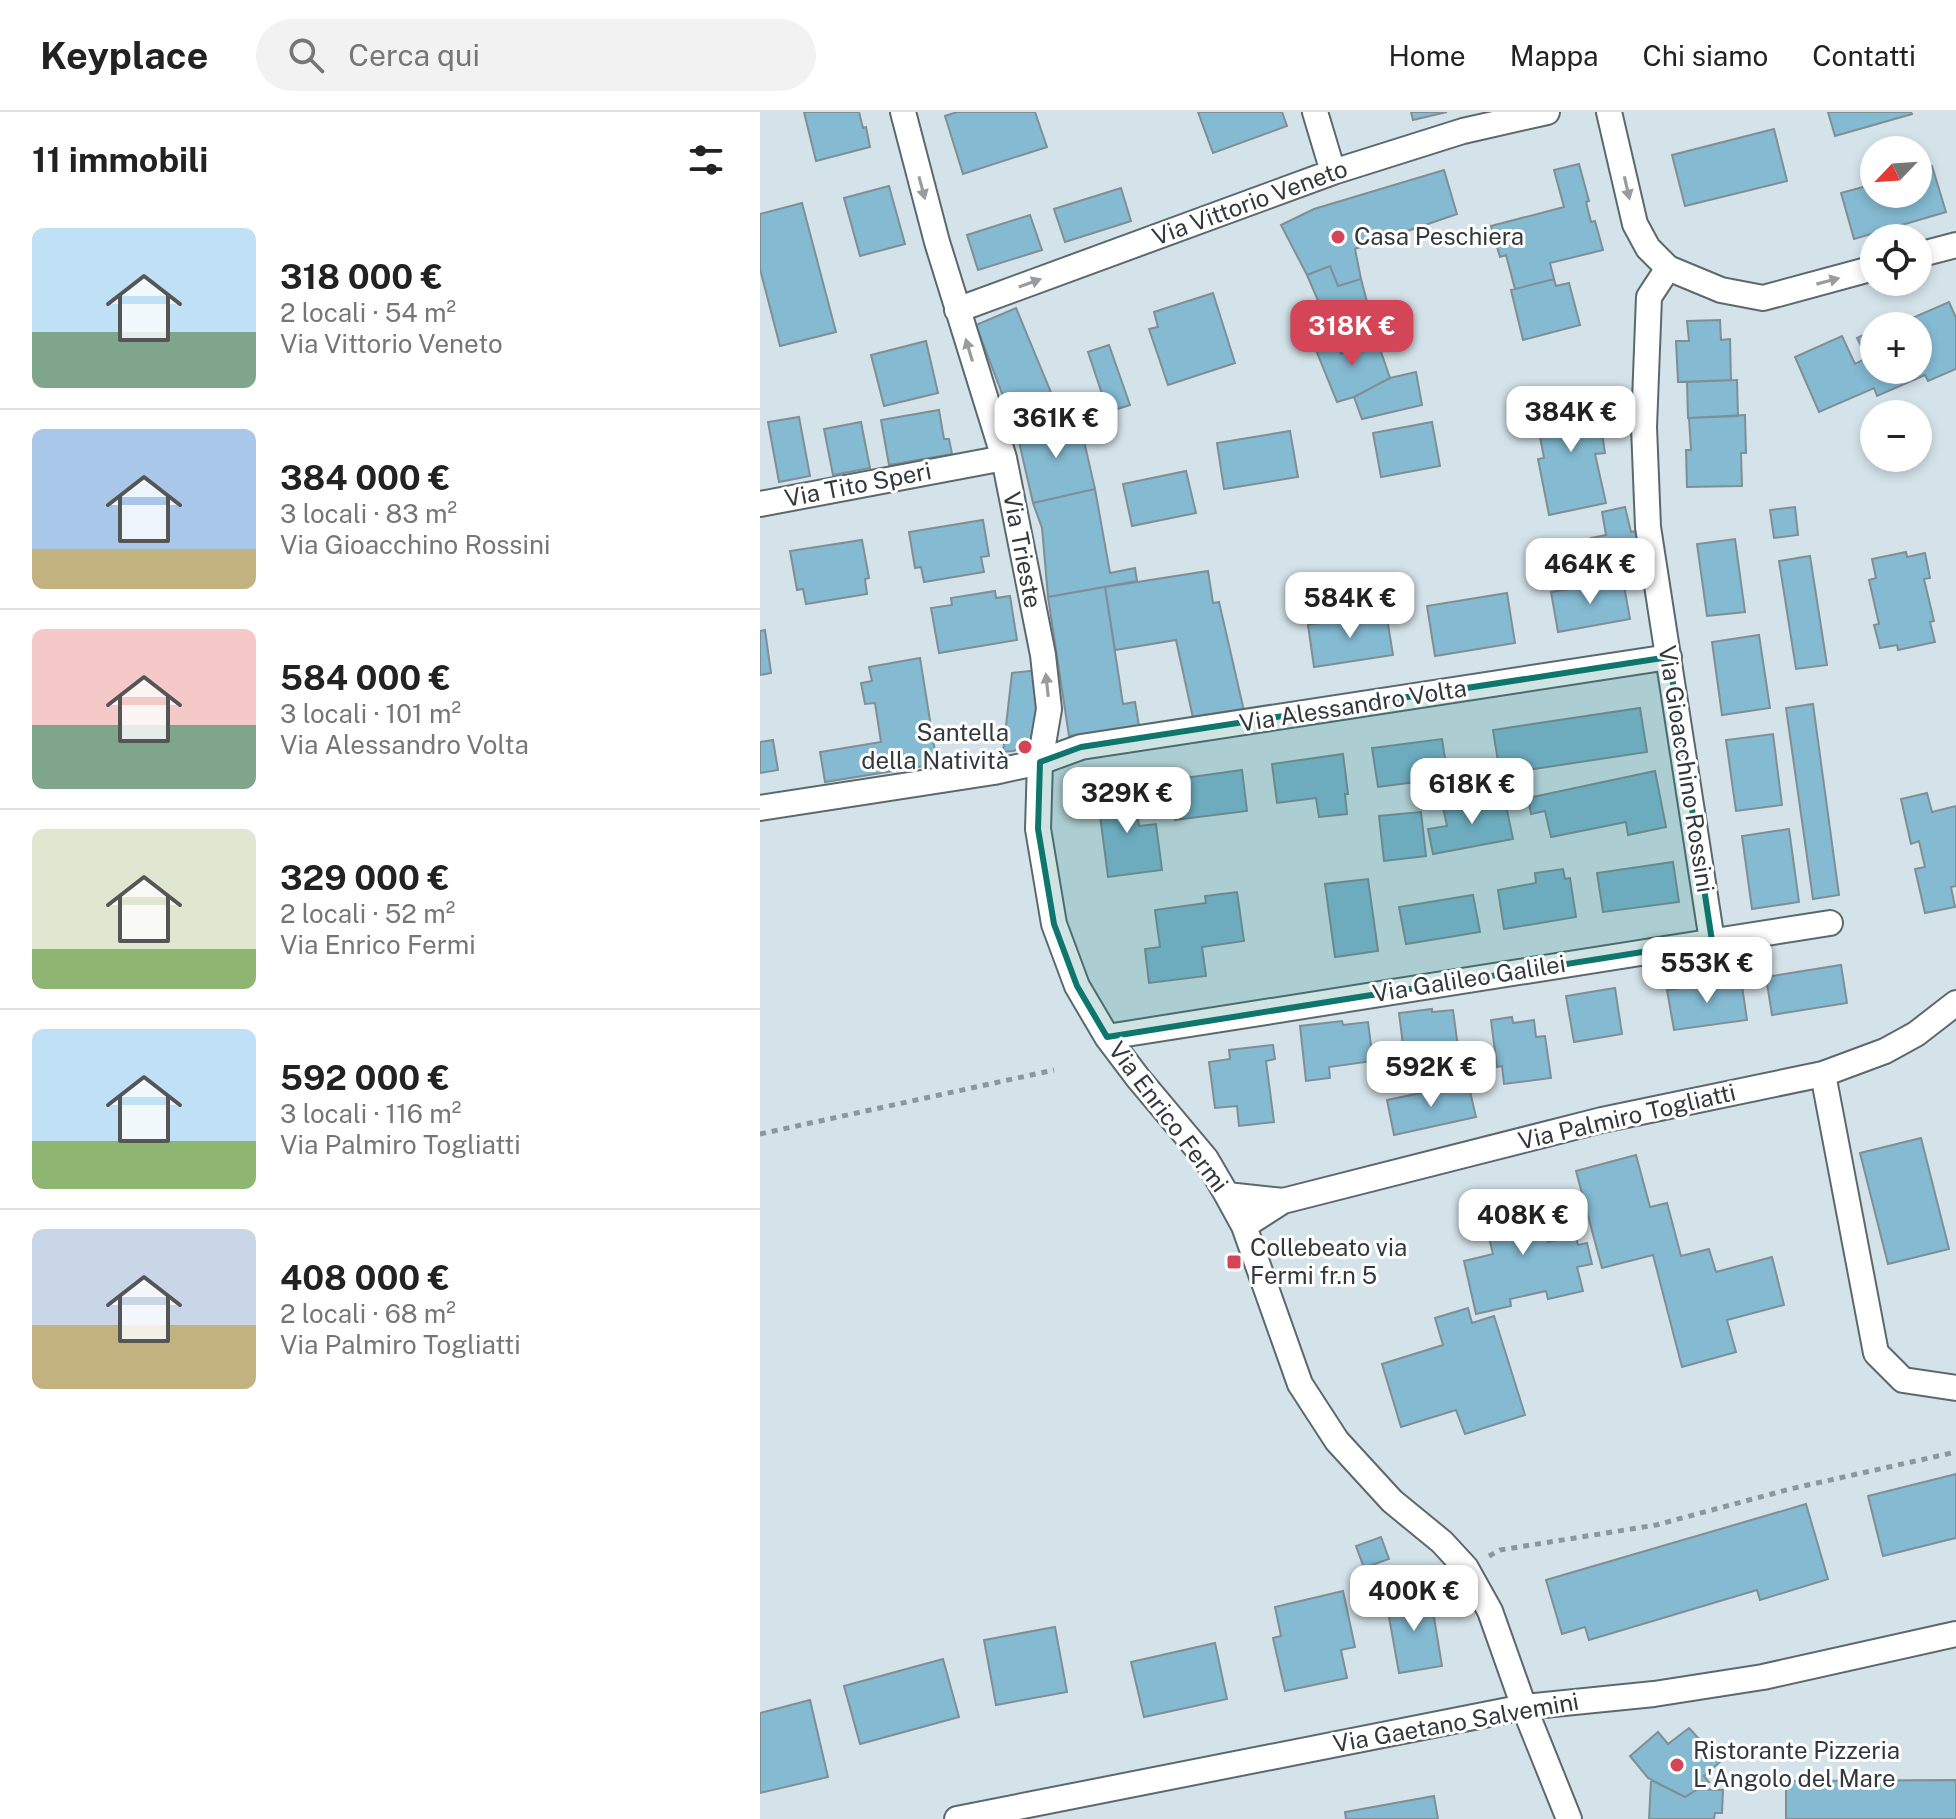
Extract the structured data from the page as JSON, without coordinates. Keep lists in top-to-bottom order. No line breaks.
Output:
{"streets":{"street":["Via Vittorio Veneto","Via Tito Speri","Via Trieste","Via Alessandro Volta","Via Gioacchino Rossini","Via Galileo Galilei","Via Enrico Fermi","Via Palmiro Togliatti","Via Gaetano Salvemini"]},"crossings":[["Via Vittorio Veneto","Via Trieste"],["Via Tito Speri","Via Trieste"],["Via Trieste","Via Alessandro Volta"],["Via Trieste","Via Enrico Fermi"],["Via Alessandro Volta","Via Gioacchino Rossini"],["Via Alessandro Volta","Via Enrico Fermi"],["Via Gioacchino Rossini","Via Galileo Galilei"],["Via Galileo Galilei","Via Enrico Fermi"],["Via Enrico Fermi","Via Palmiro Togliatti"],["Via Enrico Fermi","Via Gaetano Salvemini"]],"one_way":["Via Vittorio Veneto"],"places":{"other":["Casa Peschiera","Santella della Natività","Ristorante Pizzeria L'Angolo del Mare"],"transit":["Collebeato via Fermi fr.n 5"]},"north":"bottom left","page":{"header":"Keyplace","search":"Cerca qui","nav":["Home","Mappa","Chi siamo","Contatti"],"heading":"11 immobili","map_buttons":["+","−"],"list":[{"name":"318 000 €","note":"2 locali · 54 m² · Via Vittorio Veneto"},{"name":"384 000 €","note":"3 locali · 83 m² · Via Gioacchino Rossini"},{"name":"584 000 €","note":"3 locali · 101 m² · Via Alessandro Volta"},{"name":"329 000 €","note":"2 locali · 52 m² · Via Enrico Fermi"},{"name":"592 000 €","note":"3 locali · 116 m² · Via Palmiro Togliatti"},{"name":"408 000 €","note":"2 locali · 68 m² · Via Palmiro Togliatti"}],"price":["318K €","384K €","361K €","464K €","584K €","618K €","329K €","553K €","592K €","408K €","400K €"]}}
